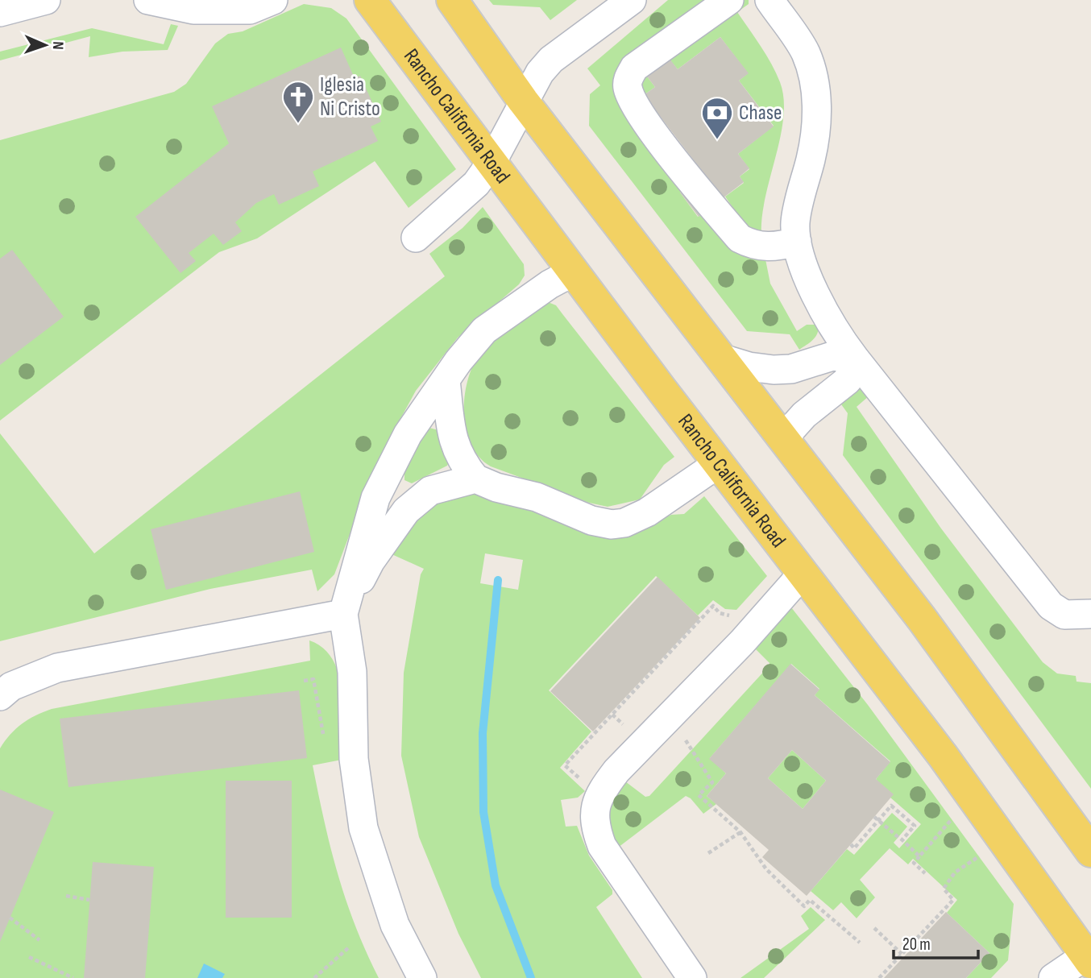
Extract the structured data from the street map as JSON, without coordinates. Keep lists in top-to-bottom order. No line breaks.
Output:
{"streets":{"main road":["Rancho California Road"]},"places":{"church":["Iglesia Ni Cristo"],"bank":["Chase"]},"scale_bar":"20 m","north":"right"}
